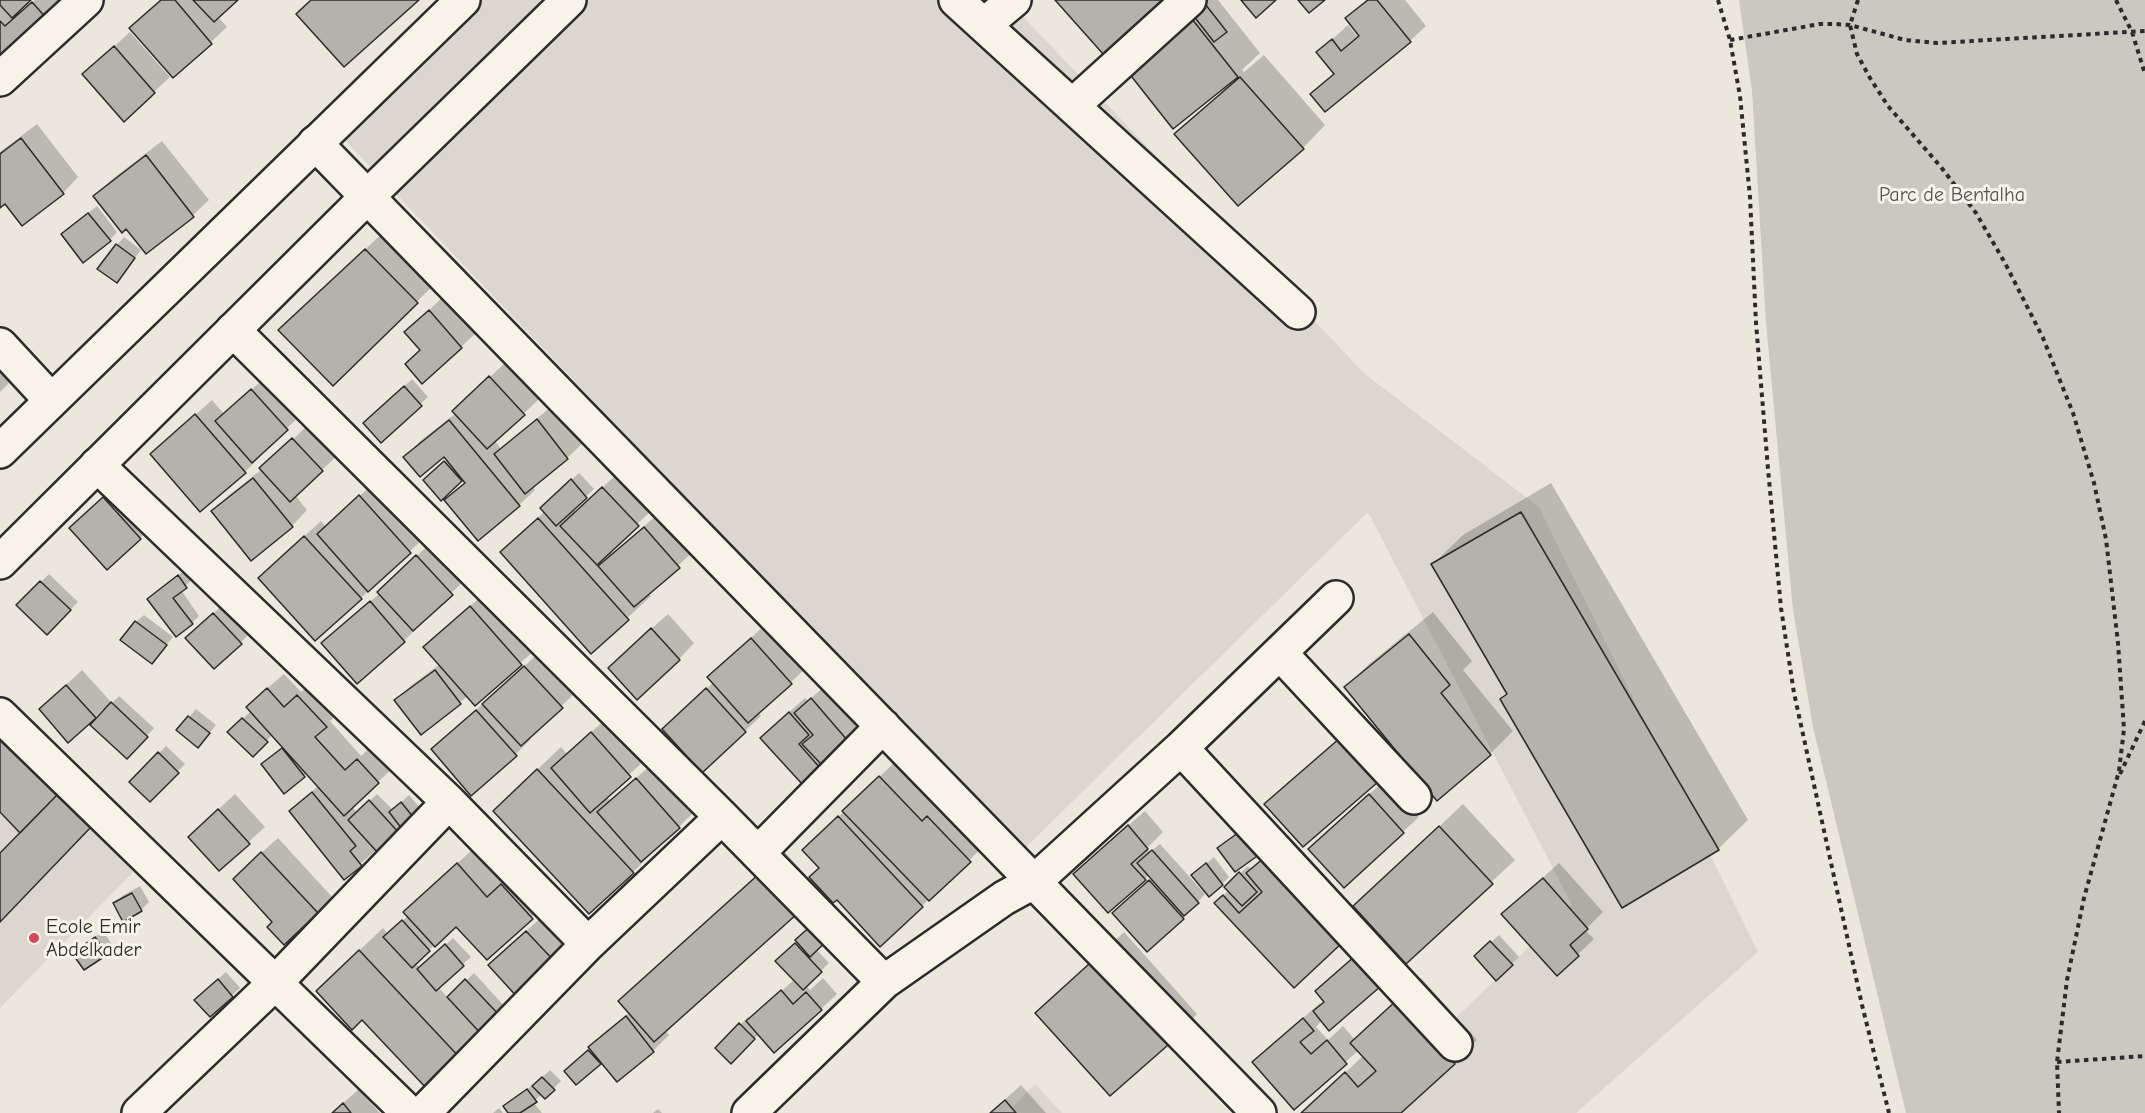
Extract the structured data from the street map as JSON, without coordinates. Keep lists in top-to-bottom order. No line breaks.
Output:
{"parks":["Parc de Bentalha"],"places":["Ecole Emir Abdelkader"]}
